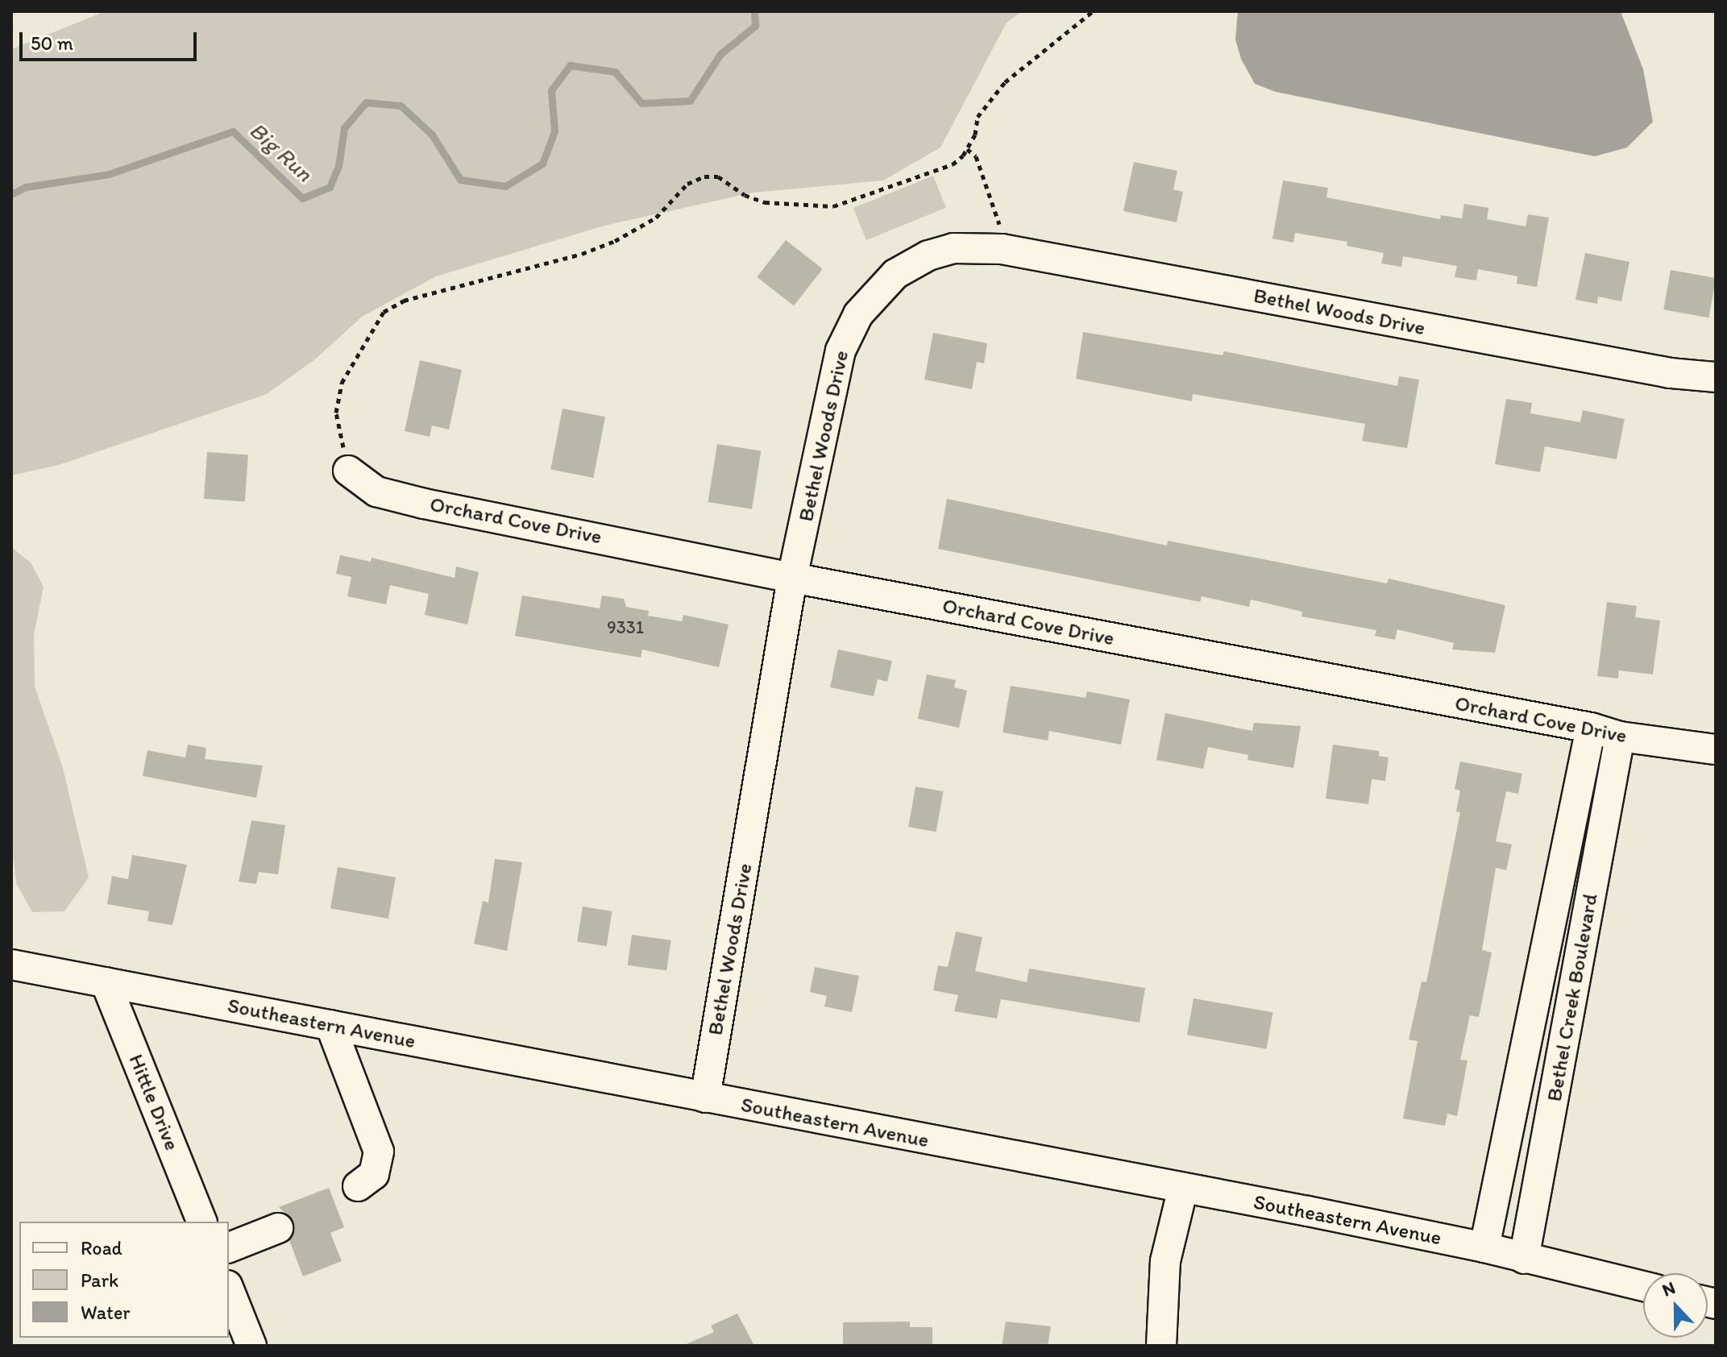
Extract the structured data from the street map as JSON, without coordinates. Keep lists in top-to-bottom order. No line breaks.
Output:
{"streets":{"street":["Bethel Woods Drive","Orchard Cove Drive","Bethel Creek Boulevard","Southeastern Avenue","Hittle Drive"]},"crossings":[["Bethel Woods Drive","Orchard Cove Drive"],["Bethel Woods Drive","Southeastern Avenue"],["Orchard Cove Drive","Bethel Creek Boulevard"],["Bethel Creek Boulevard","Southeastern Avenue"],["Southeastern Avenue","Hittle Drive"]],"water":["Big Run"],"house_numbers":["9331"],"legend":["Road","Park","Water"],"scale_bar":"50 m","north":"top"}
